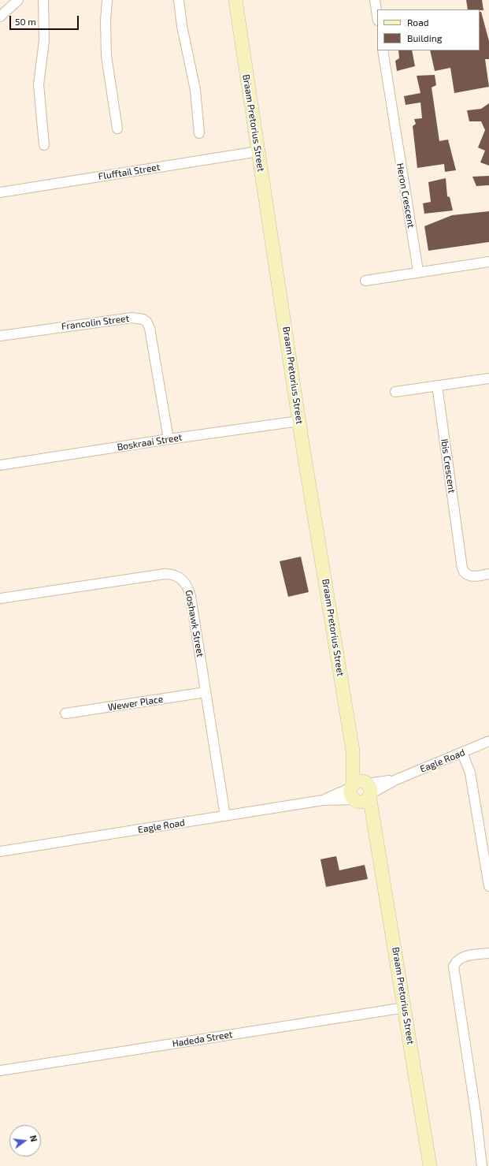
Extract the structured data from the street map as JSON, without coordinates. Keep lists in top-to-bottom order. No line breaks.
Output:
{"streets":{"street":["Braam Pretorius Street","Flufftail Street","Heron Crescent","Francolin Street","Boskraai Street","Ibis Crescent","Goshawk Street","Wewer Place","Eagle Road","Hadeda Street"]},"crossings":[["Braam Pretorius Street","Flufftail Street"],["Braam Pretorius Street","Boskraai Street"],["Braam Pretorius Street","Eagle Road"],["Braam Pretorius Street","Hadeda Street"],["Francolin Street","Boskraai Street"],["Goshawk Street","Wewer Place"],["Goshawk Street","Eagle Road"]],"legend":["Road","Building"],"scale_bar":"50 m","north":"right"}
